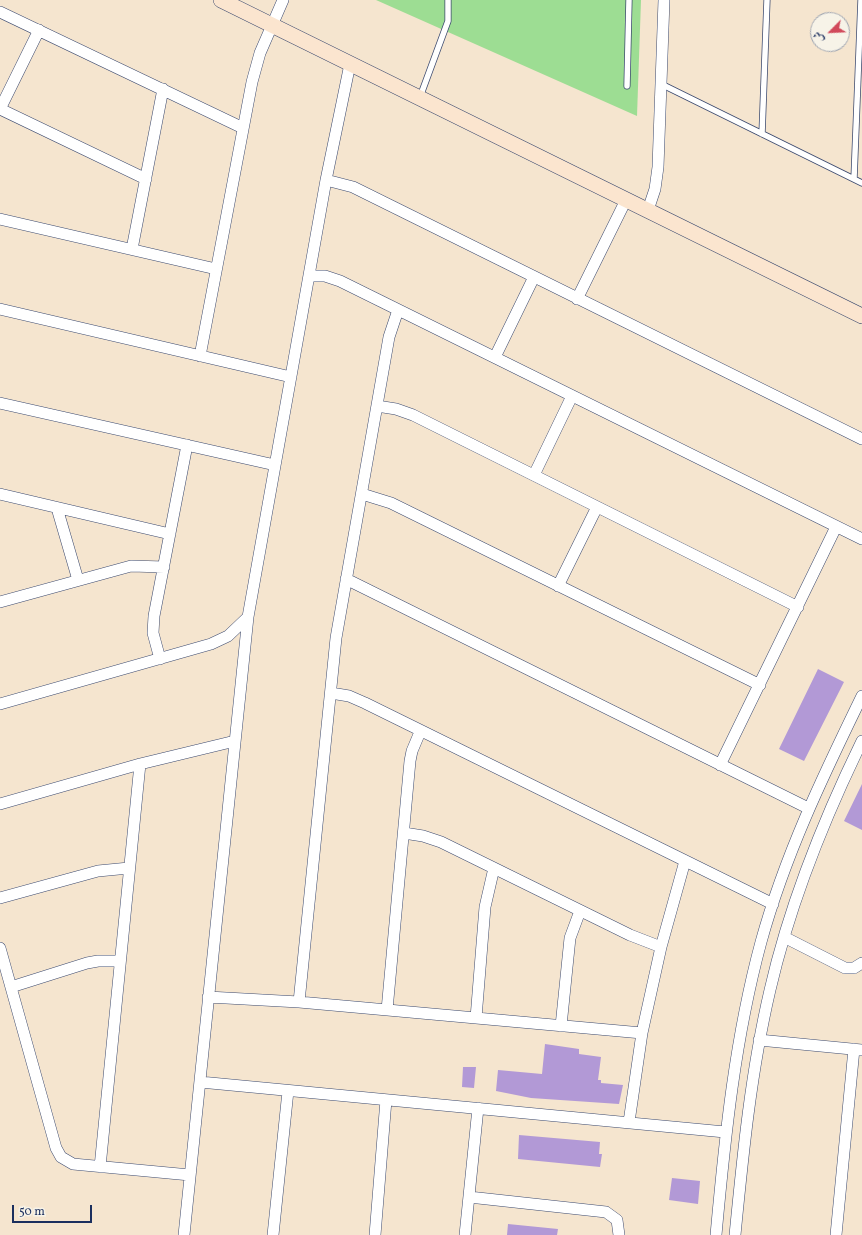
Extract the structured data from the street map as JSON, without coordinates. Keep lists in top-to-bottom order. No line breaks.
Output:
{"scale_bar":"50 m","north":"bottom left"}
